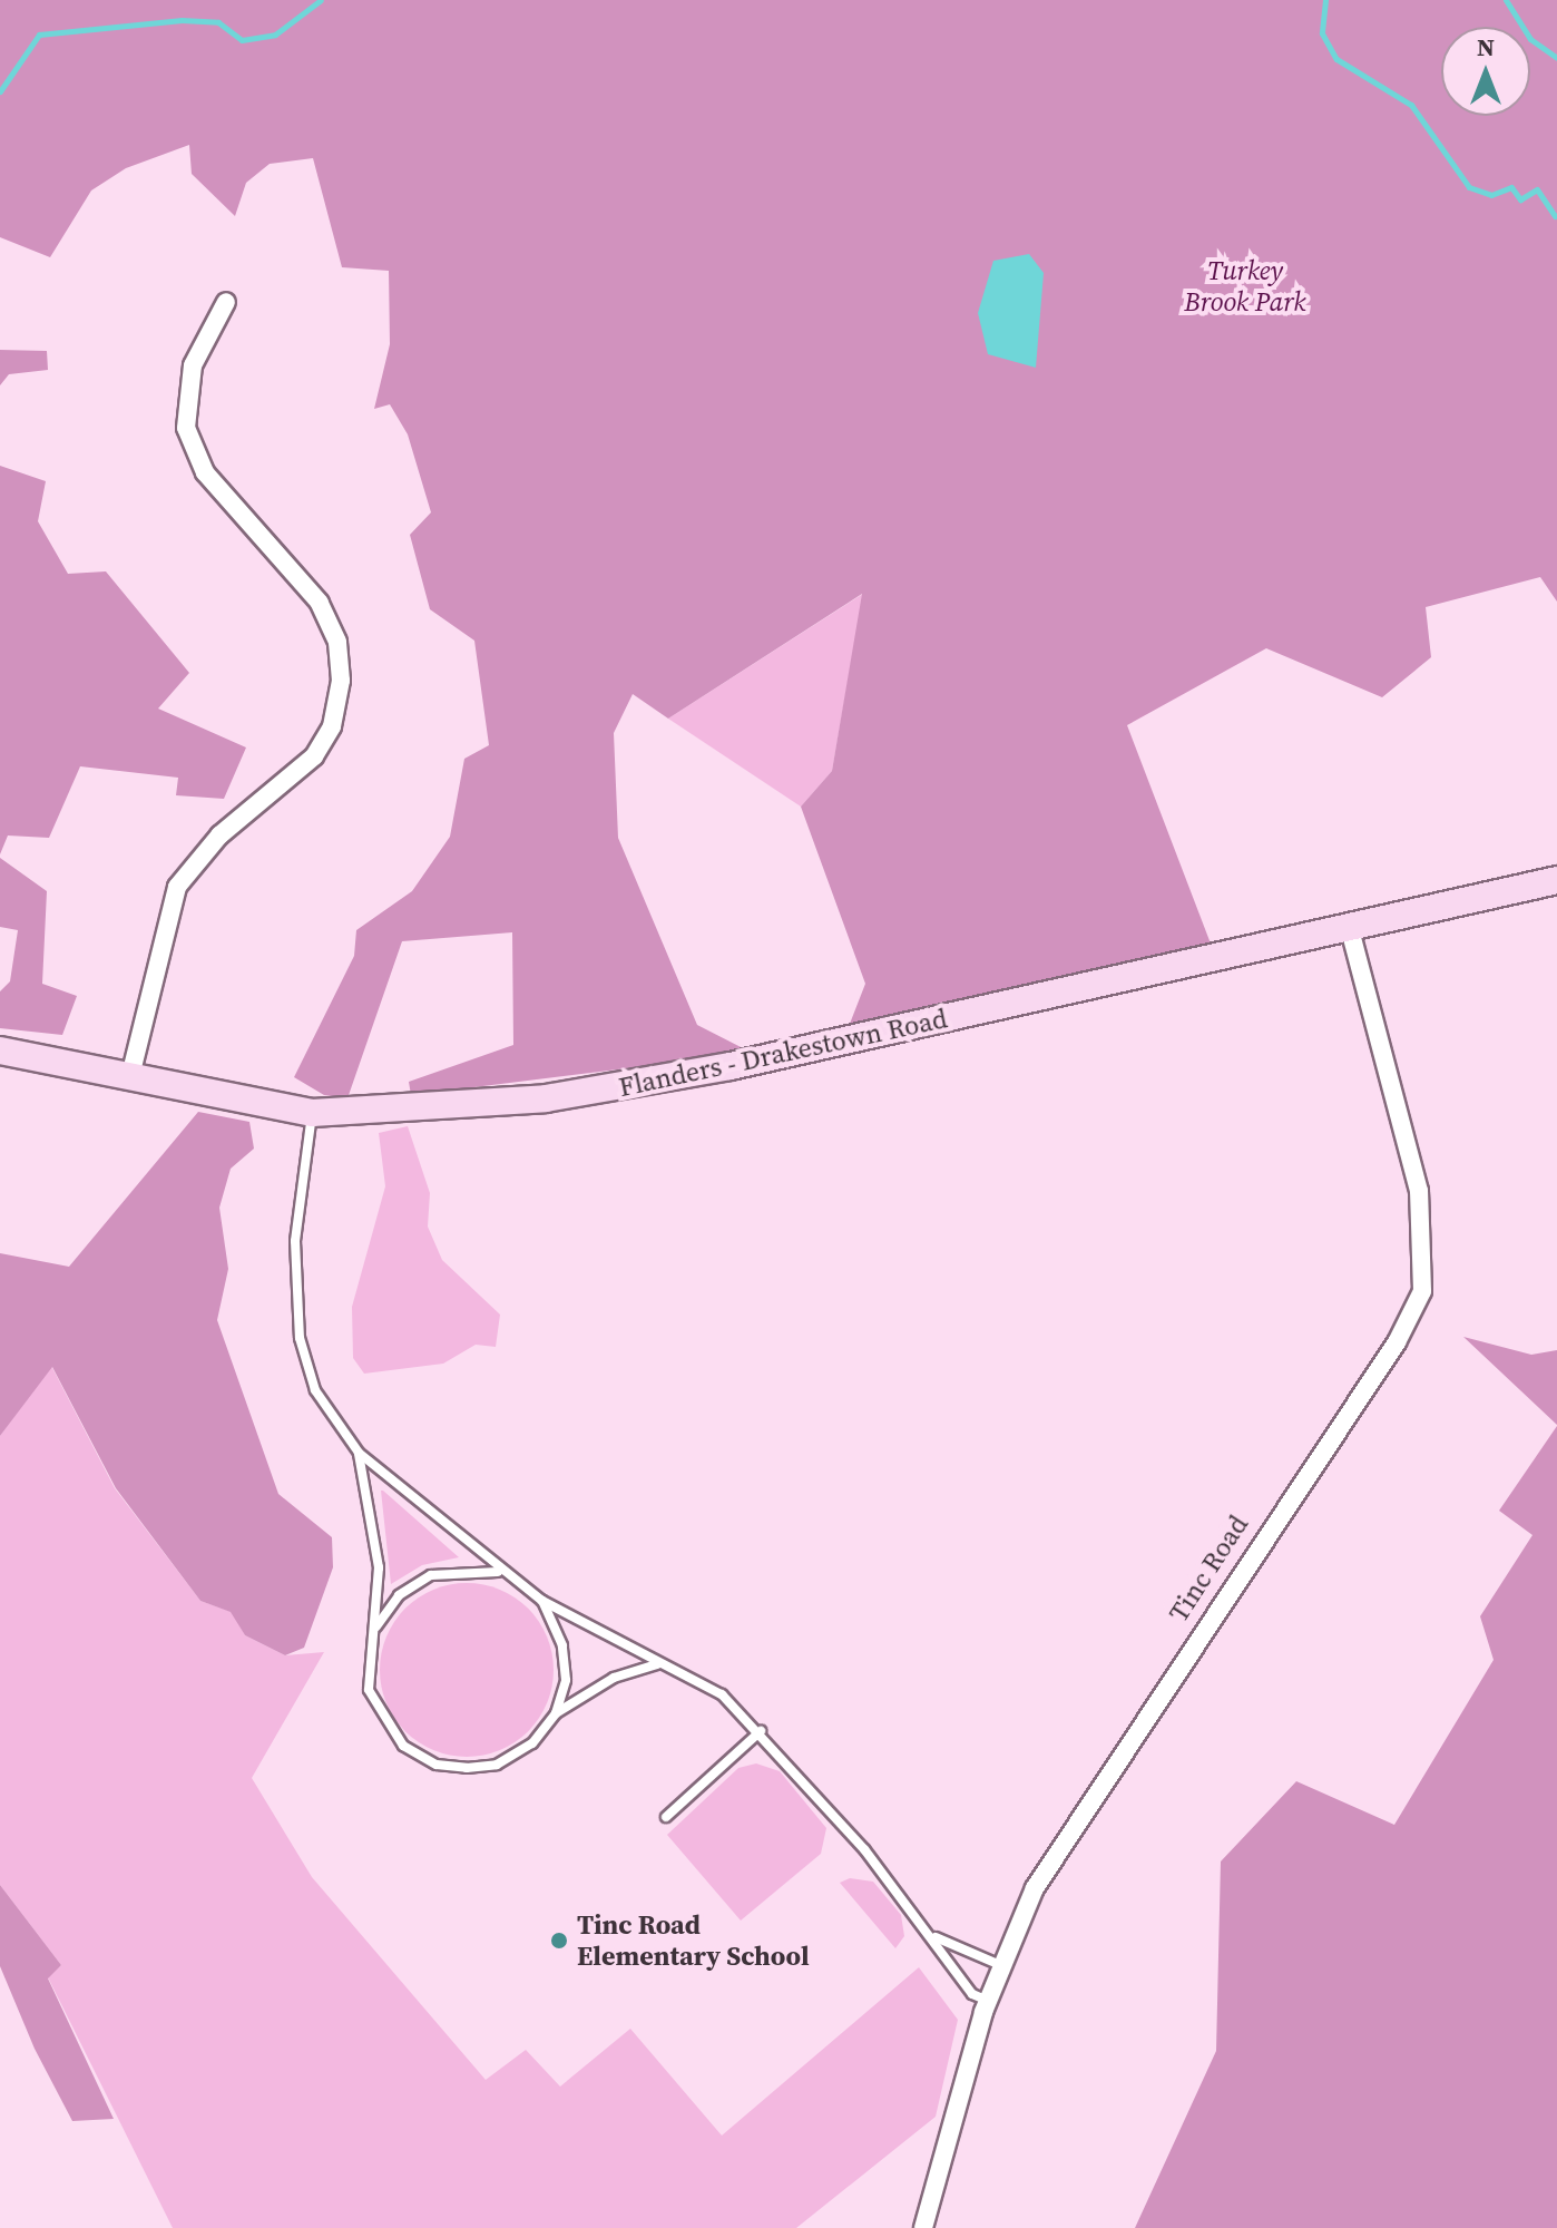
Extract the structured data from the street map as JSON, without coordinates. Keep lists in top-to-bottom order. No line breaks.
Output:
{"streets":{"street":["Flanders - Drakestown Road","Tinc Road"]},"crossings":[["Flanders - Drakestown Road","Tinc Road"]],"parks":["Turkey Brook Park"],"places":["Tinc Road Elementary School"],"north":"top"}
